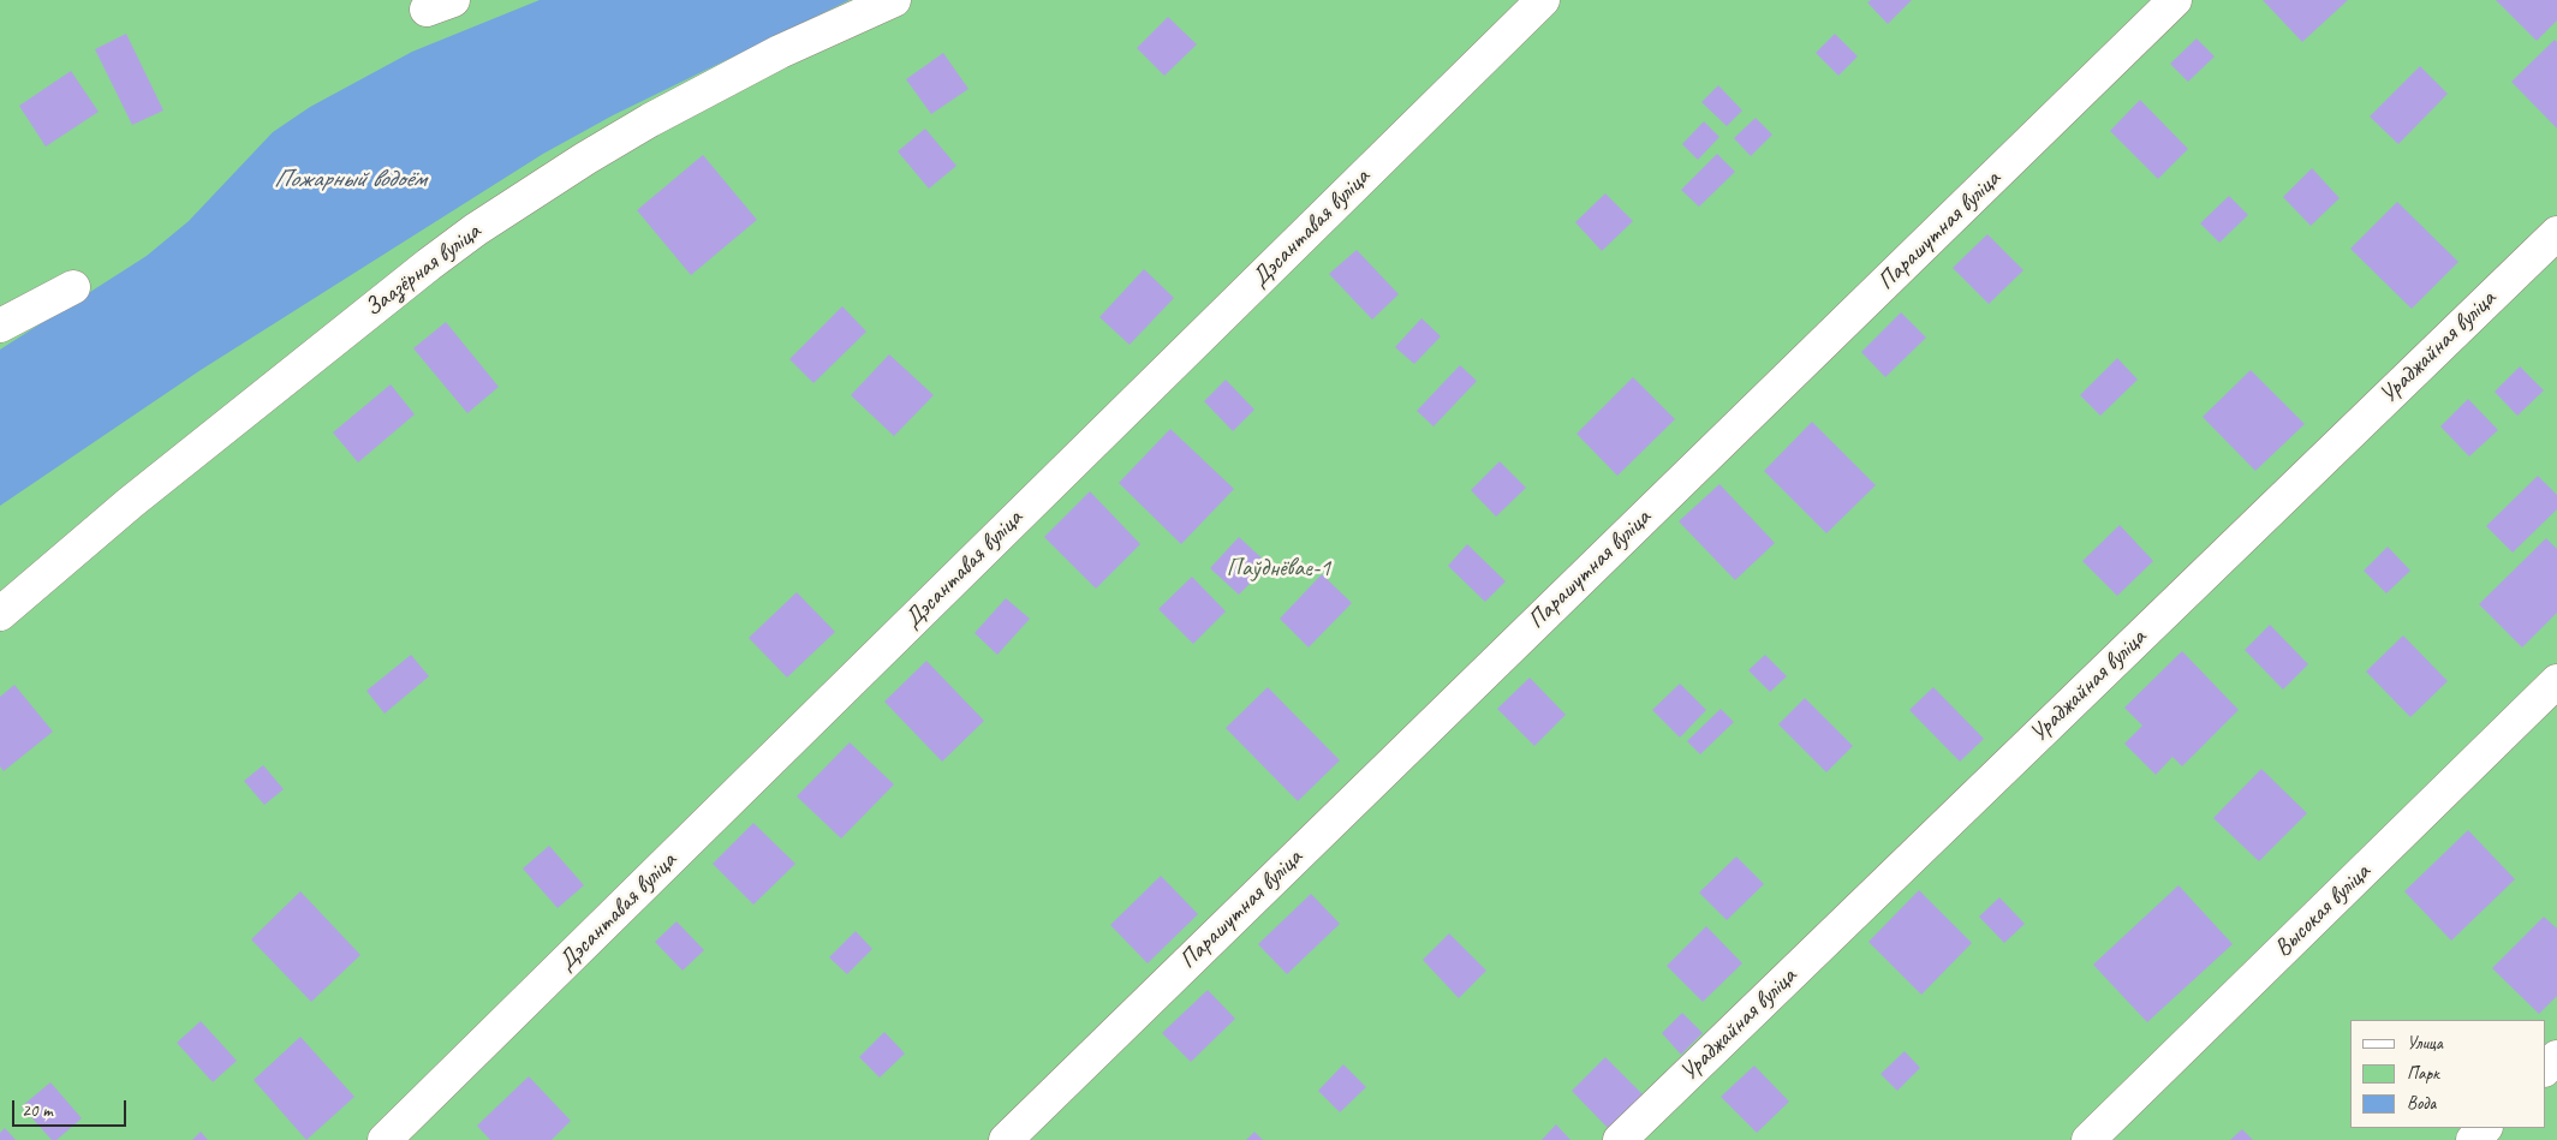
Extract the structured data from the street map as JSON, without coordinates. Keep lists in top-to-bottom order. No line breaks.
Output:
{"streets":{"lane":["Дэсантавая вуліца","Парашутная вуліца","Заазёрная вуліца","Ураджайная вуліца","Высокая вуліца"]},"water":["Пожарный водоём"],"parks":["Паўднёвае-1"],"legend":["Улица","Парк","Вода"],"scale_bar":"20 m"}
